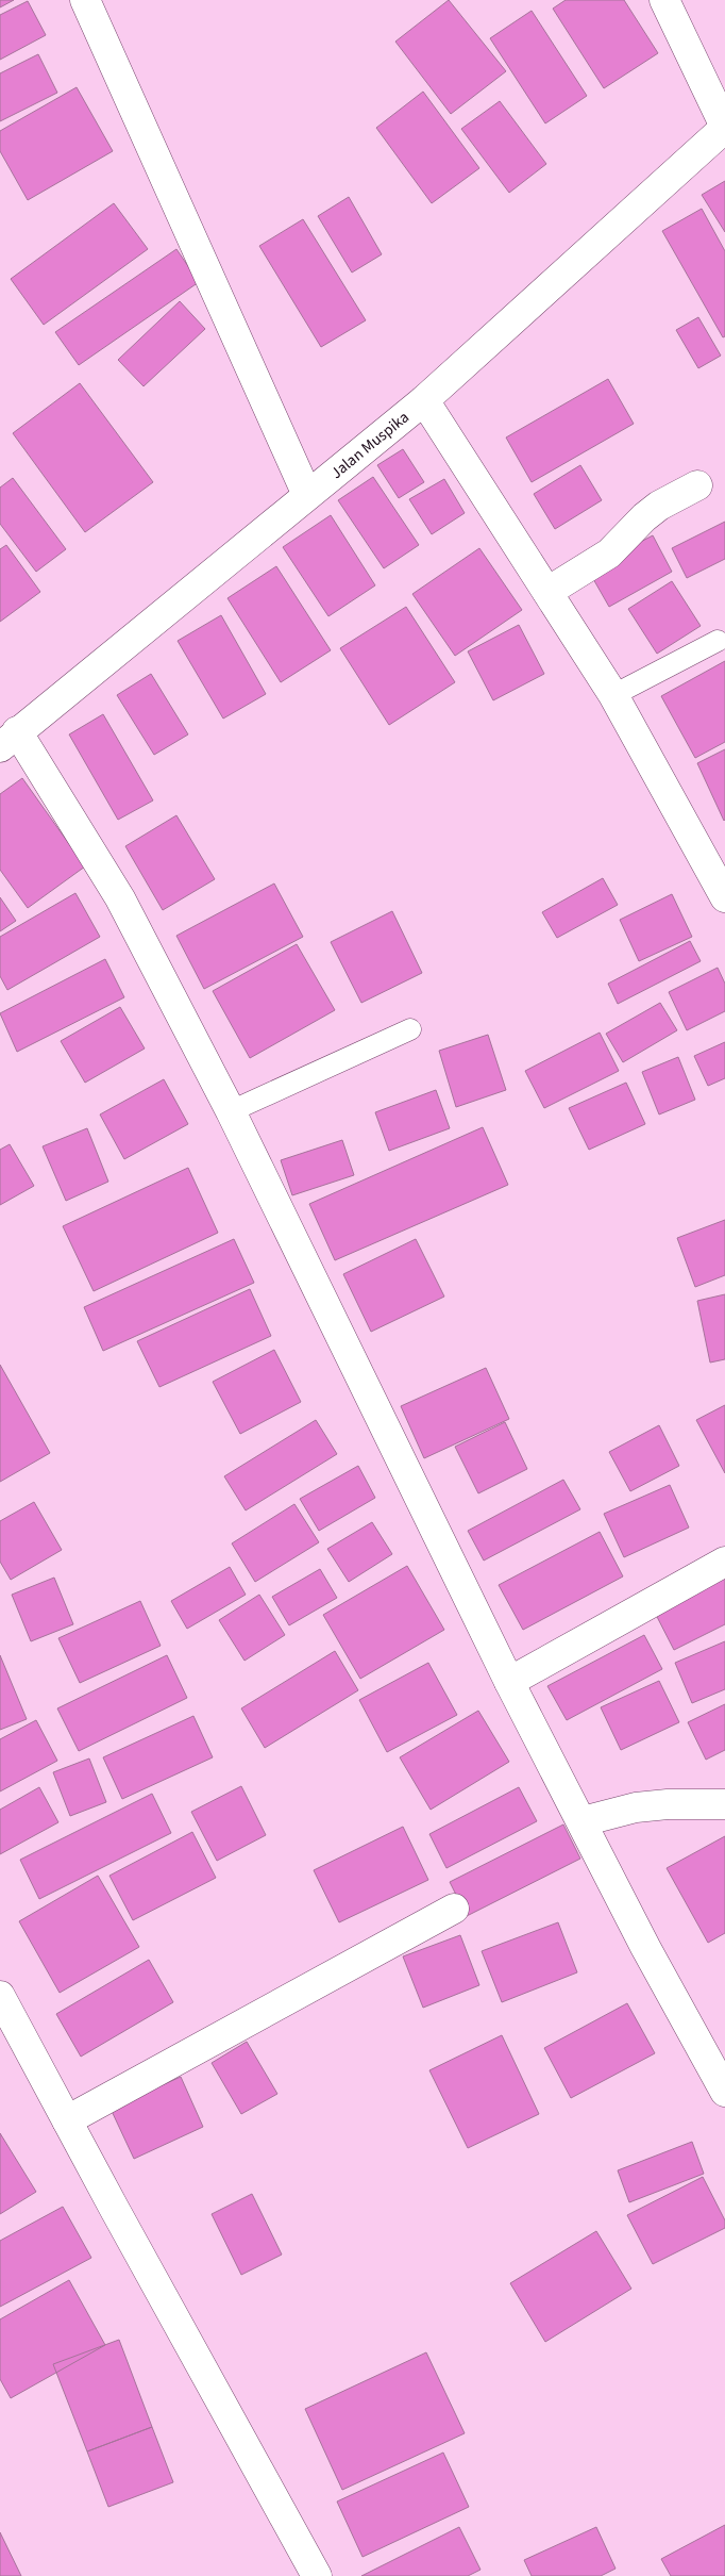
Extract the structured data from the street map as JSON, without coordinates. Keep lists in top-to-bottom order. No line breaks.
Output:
{"streets":{"street":["Jalan Muspika"]}}
